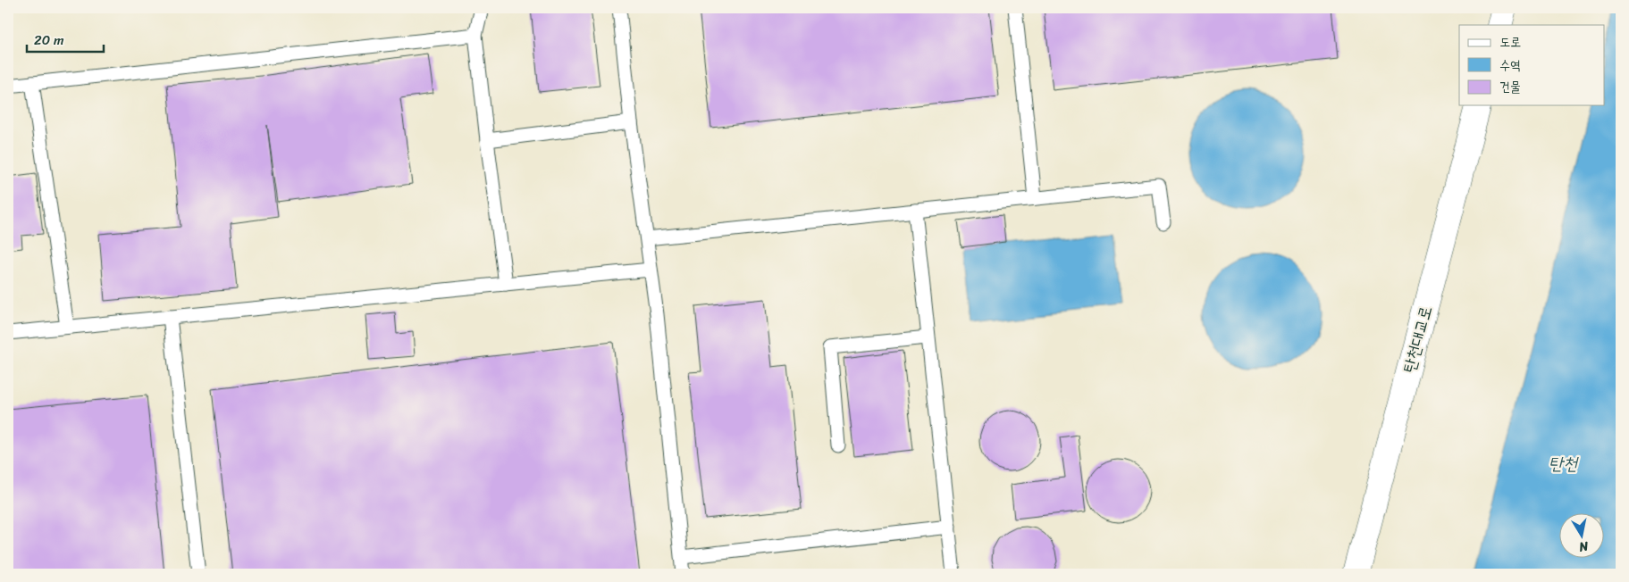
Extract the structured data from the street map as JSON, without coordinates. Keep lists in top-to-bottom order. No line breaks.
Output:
{"streets":{"street":["탄천대교로"]},"water":["탄천"],"legend":["도로","수역","건물"],"scale_bar":"20 m","north":"bottom"}
